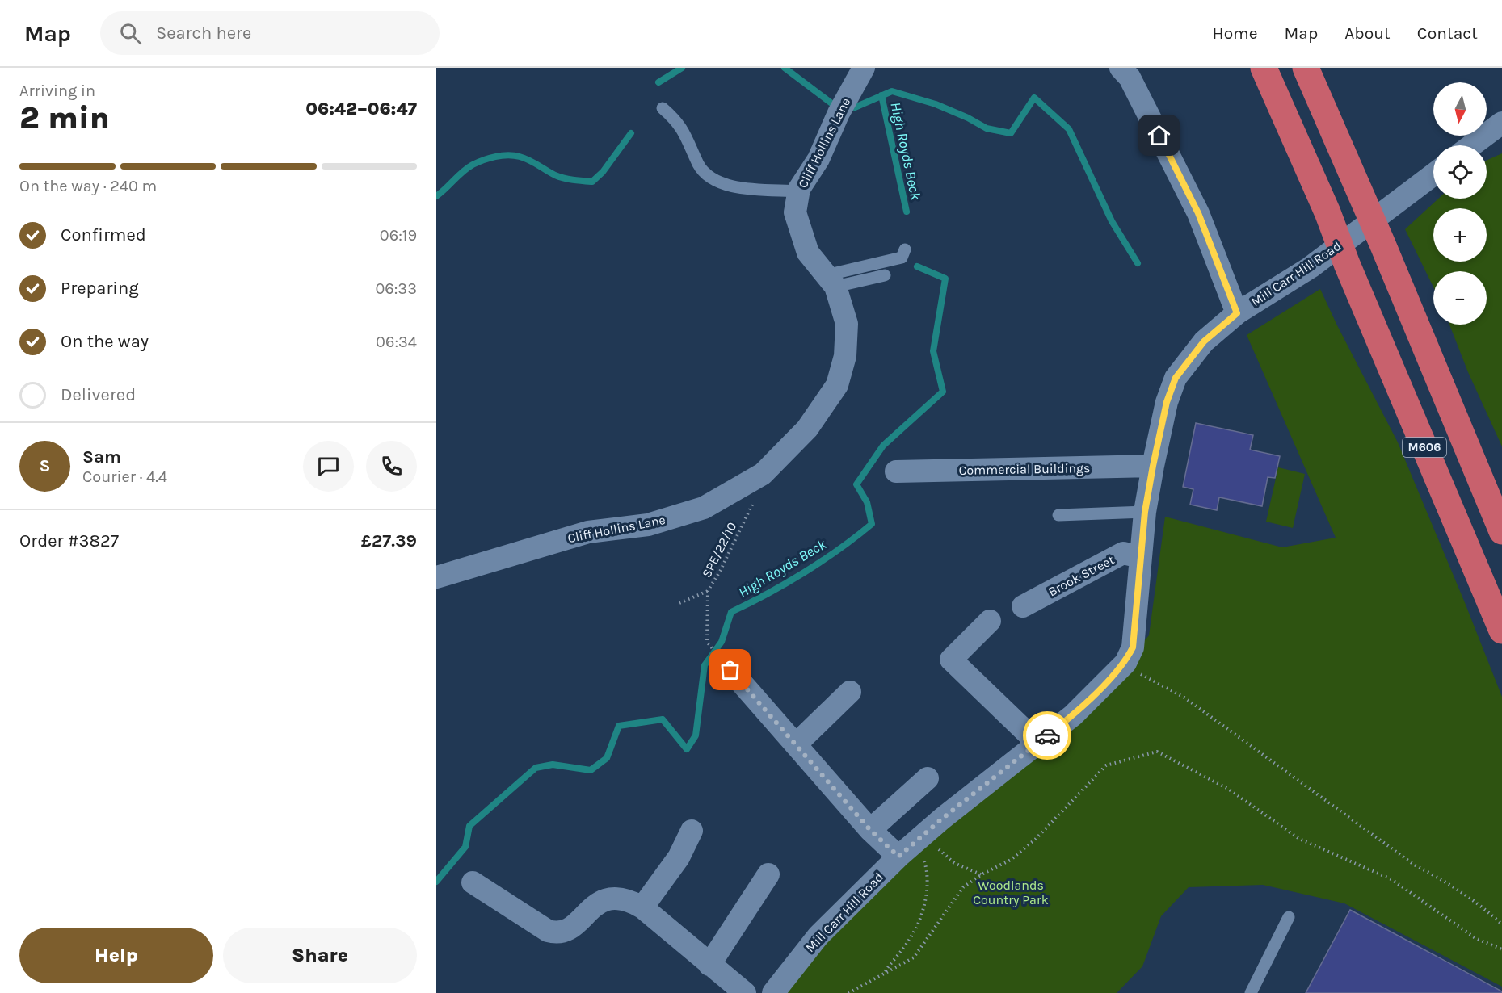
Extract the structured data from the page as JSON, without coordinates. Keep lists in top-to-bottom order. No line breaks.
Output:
{"streets":{"highway":["M606"],"street":["Cliff Hollins Lane","Mill Carr Hill Road","Commercial Buildings","Brook Street"],"path":["SPE/22/10"]},"crossings":[["Cliff Hollins Lane","SPE/22/10"],["Mill Carr Hill Road","Commercial Buildings"],["Mill Carr Hill Road","Brook Street"]],"water":["High Royds Beck"],"parks":["Woodlands Country Park"],"north":"bottom","page":{"header":"Map","search":"Search here","nav":["Home","Map","About","Contact"],"heading":["2 min","Arriving in","06:42–06:47"],"panel":["Sam","Courier · 4.4","Order #3827","£27.39"],"map_buttons":["+","−"],"bar":"On the way · 240 m","list":[["Confirmed","06:19"],["Preparing","06:33"],["On the way","06:34"],"Delivered"],"round":"S","buttons":["Help","Share"]}}
